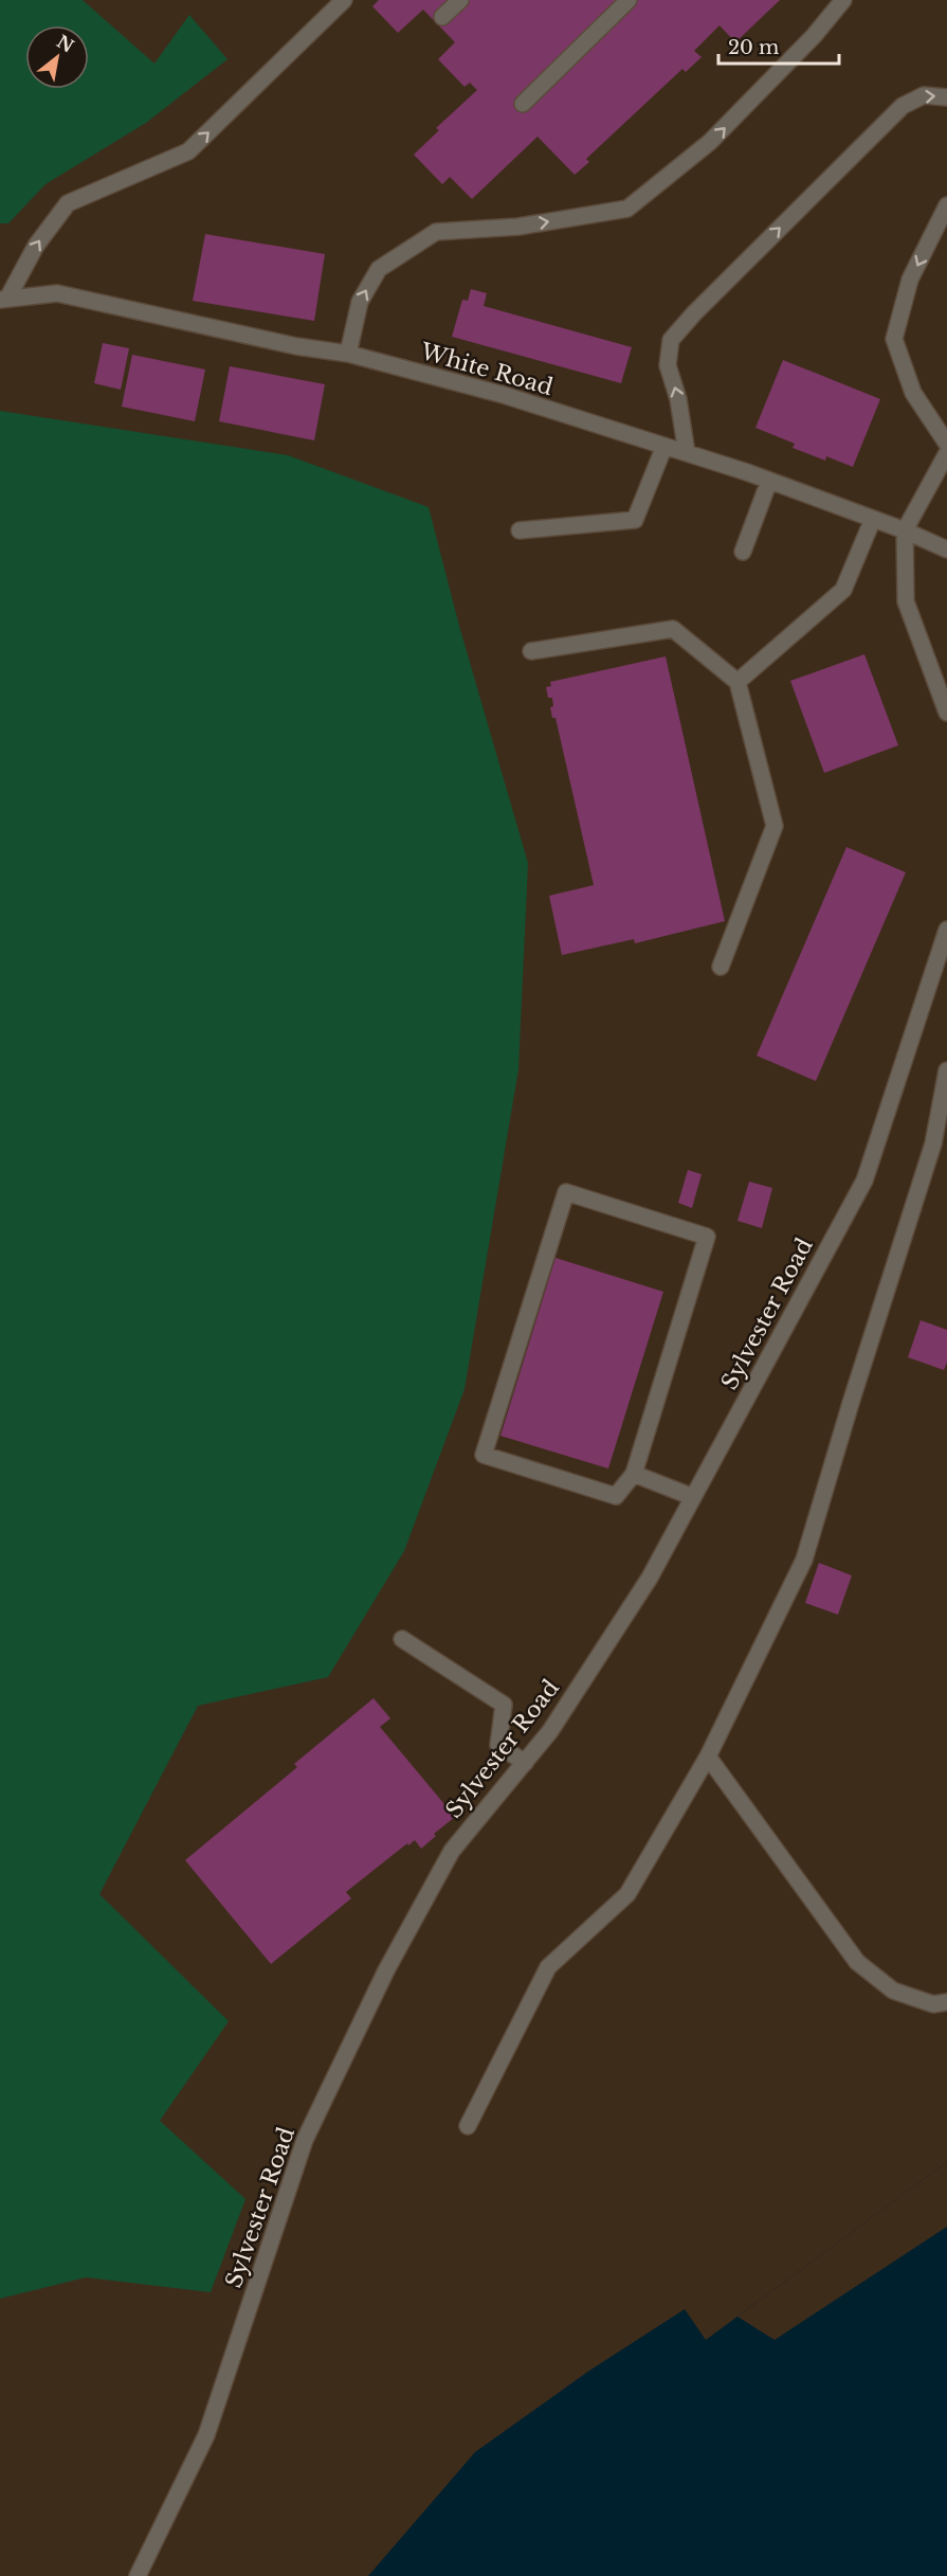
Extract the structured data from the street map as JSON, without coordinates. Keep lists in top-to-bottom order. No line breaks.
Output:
{"streets":{"street":["White Road","Sylvester Road"]},"scale_bar":"20 m","north":"top right"}
